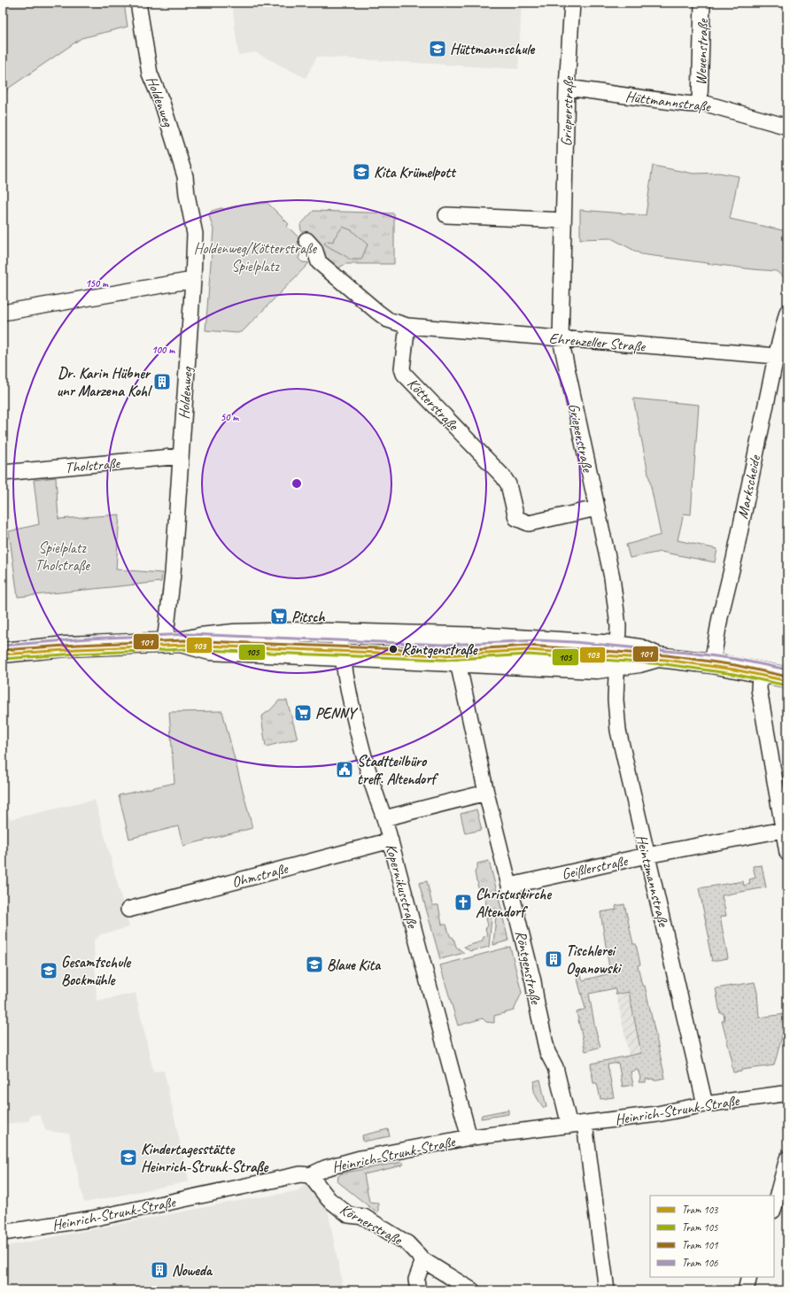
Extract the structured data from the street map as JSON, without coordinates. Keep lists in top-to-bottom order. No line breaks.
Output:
{"streets":{"street":["Weuenstraße","Holdenweg","Hüttmannstraße","Grieperstraße","Ehrenzeller Straße","Kötterstraße","Tholstraße","Markscheide","Geißlerstraße","Ohmstraße","Heintzmannstraße","Kopernikusstraße","Röntgenstraße","Heinrich-Strunk-Straße","Körnerstraße"]},"crossings":[["Weuenstraße","Hüttmannstraße"],["Holdenweg","Tholstraße"],["Hüttmannstraße","Grieperstraße"],["Grieperstraße","Ehrenzeller Straße"],["Grieperstraße","Kötterstraße"],["Grieperstraße","Heintzmannstraße"],["Ehrenzeller Straße","Kötterstraße"],["Ehrenzeller Straße","Markscheide"],["Geißlerstraße","Heintzmannstraße"],["Geißlerstraße","Röntgenstraße"],["Ohmstraße","Kopernikusstraße"],["Heintzmannstraße","Heinrich-Strunk-Straße"],["Kopernikusstraße","Heinrich-Strunk-Straße"],["Röntgenstraße","Heinrich-Strunk-Straße"],["Heinrich-Strunk-Straße","Körnerstraße"]],"parks":["Holdenweg/Kötterstraße Spielplatz","Spielplatz Tholstraße"],"places":{"school or university":["Hüttmannschule","Kita Krümelpott","Blaue Kita","Gesamtschule Bockmühle","Kindertagesstätte Heinrich-Strunk-Straße"],"building":["Dr. Karin Hübner unr Marzena Kohl","Tischlerei Oganowski","Noweda"],"supermarket":["Pitsch","PENNY"],"other":["Röntgenstraße"],"public building":["Stadtteilbüro treff. Altendorf"],"church":["Christuskirche Altendorf"]},"lines":["tram line 106","tram line 101","tram line 103","tram line 105"],"legend":["Tram 103","Tram 105","Tram 101","Tram 106"],"rings":["150 m","100 m","50 m"]}
